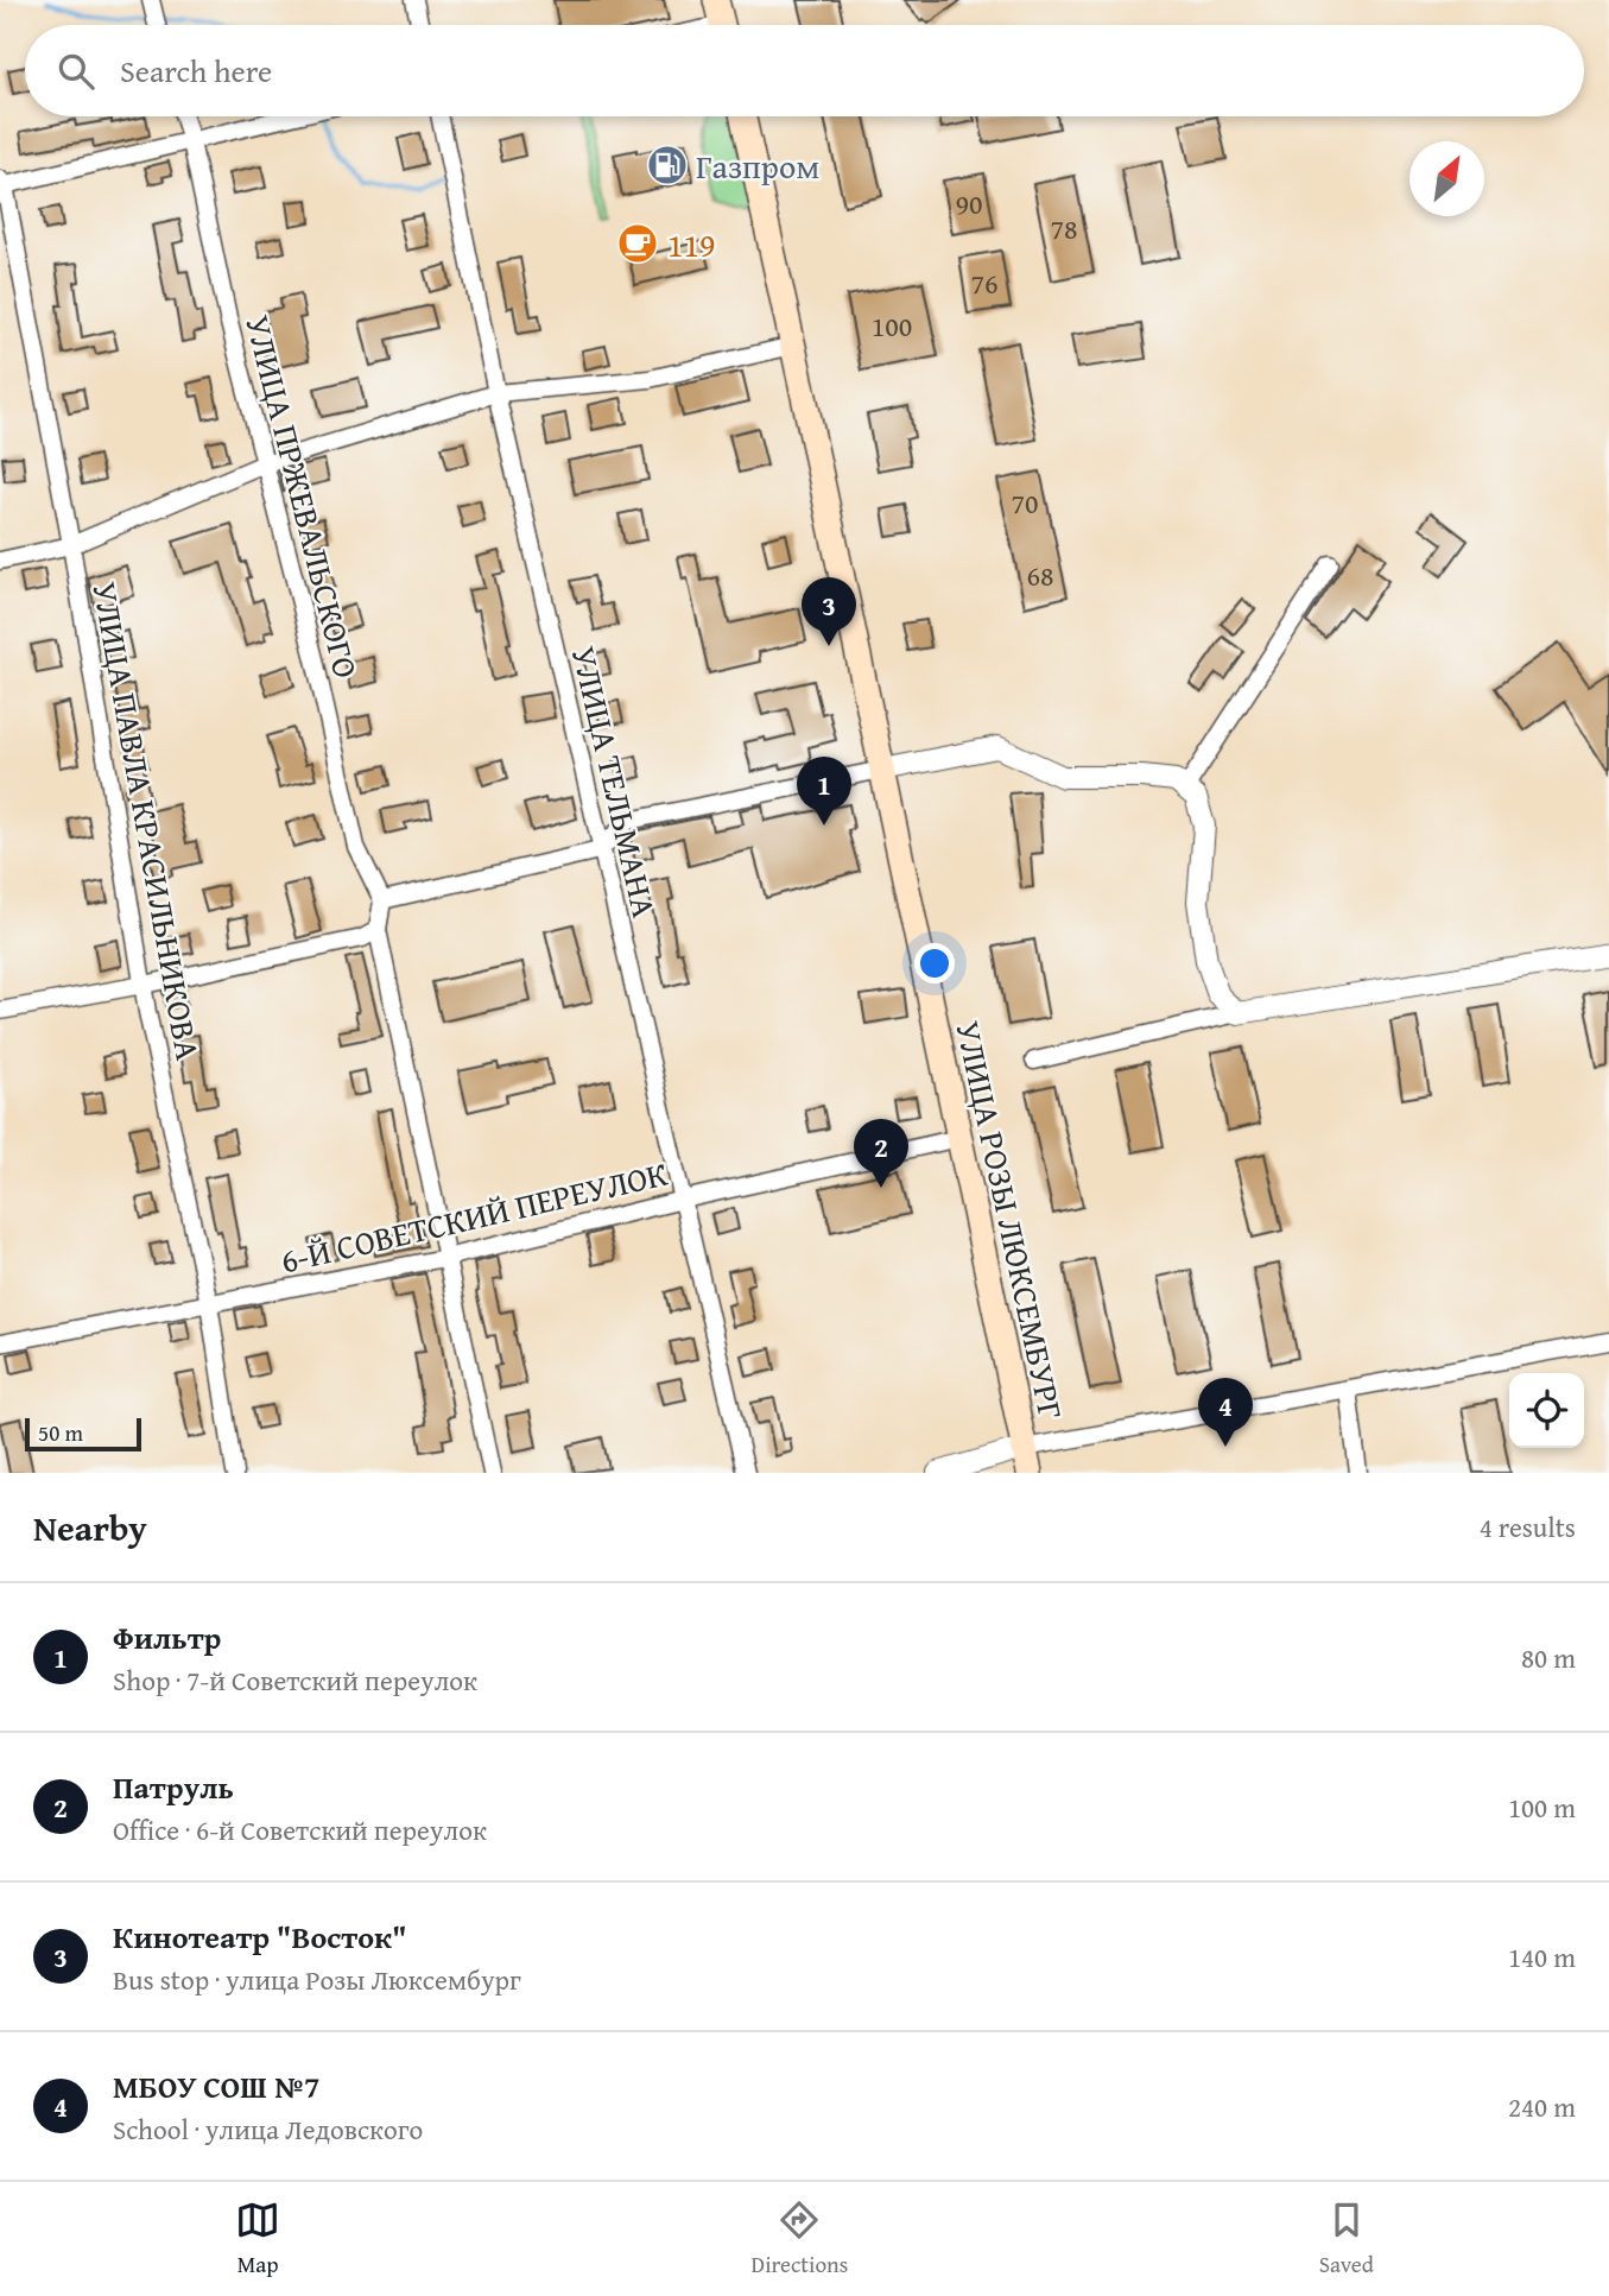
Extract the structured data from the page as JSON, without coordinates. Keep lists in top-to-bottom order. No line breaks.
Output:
{"streets":{"main road":["УЛИЦА РОЗЫ ЛЮКСЕМБУРГ"],"street":["УЛИЦА ПРЖЕВАЛЬСКОГО","УЛИЦА ТЕЛЬМАНА","УЛИЦА ПАВЛА КРАСИЛЬНИКОВА","6-Й СОВЕТСКИЙ ПЕРЕУЛОК"]},"crossings":[["УЛИЦА ТЕЛЬМАНА","6-Й СОВЕТСКИЙ ПЕРЕУЛОК"],["УЛИЦА ПАВЛА КРАСИЛЬНИКОВА","6-Й СОВЕТСКИЙ ПЕРЕУЛОК"],["6-Й СОВЕТСКИЙ ПЕРЕУЛОК","УЛИЦА РОЗЫ ЛЮКСЕМБУРГ"]],"places":{"fuel station":["Газпром"],"cafe":["119"]},"house_numbers":["90","78","76","100","70","68"],"scale_bar":"50 m","north":"top right","page":{"search":"Search here","pins":["3","1","2","4"],"scale":"50 m","heading":["Nearby","4 results"],"list":[{"mark":"1","name":"Фильтр","note":"Shop · 7-й Советский переулок","value":"80 m"},{"mark":"2","name":"Патруль","note":"Office · 6-й Советский переулок","value":"100 m"},{"mark":"3","name":"Кинотеатр \"Восток\"","note":"Bus stop · улица Розы Люксембург","value":"140 m"},{"mark":"4","name":"МБОУ СОШ №7","note":"School · улица Ледовского","value":"240 m"}],"nav":["Map","Directions","Saved"]}}
